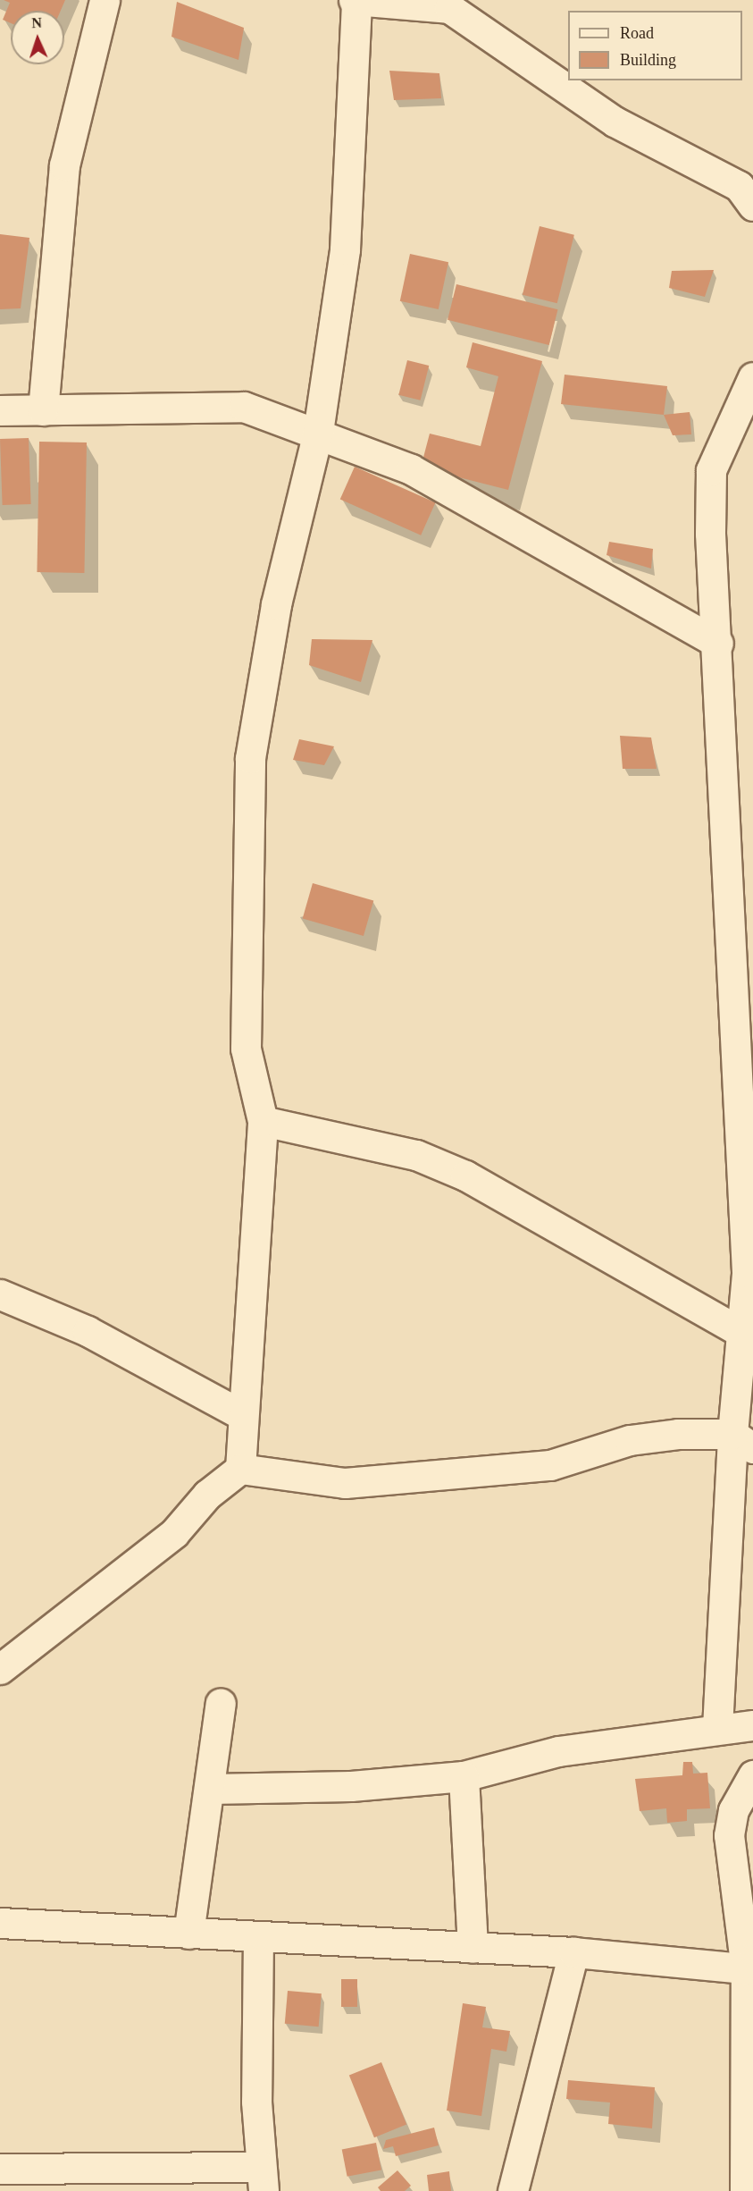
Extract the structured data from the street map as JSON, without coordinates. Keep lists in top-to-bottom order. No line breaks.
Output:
{"legend":["Road","Building"],"north":"top"}
